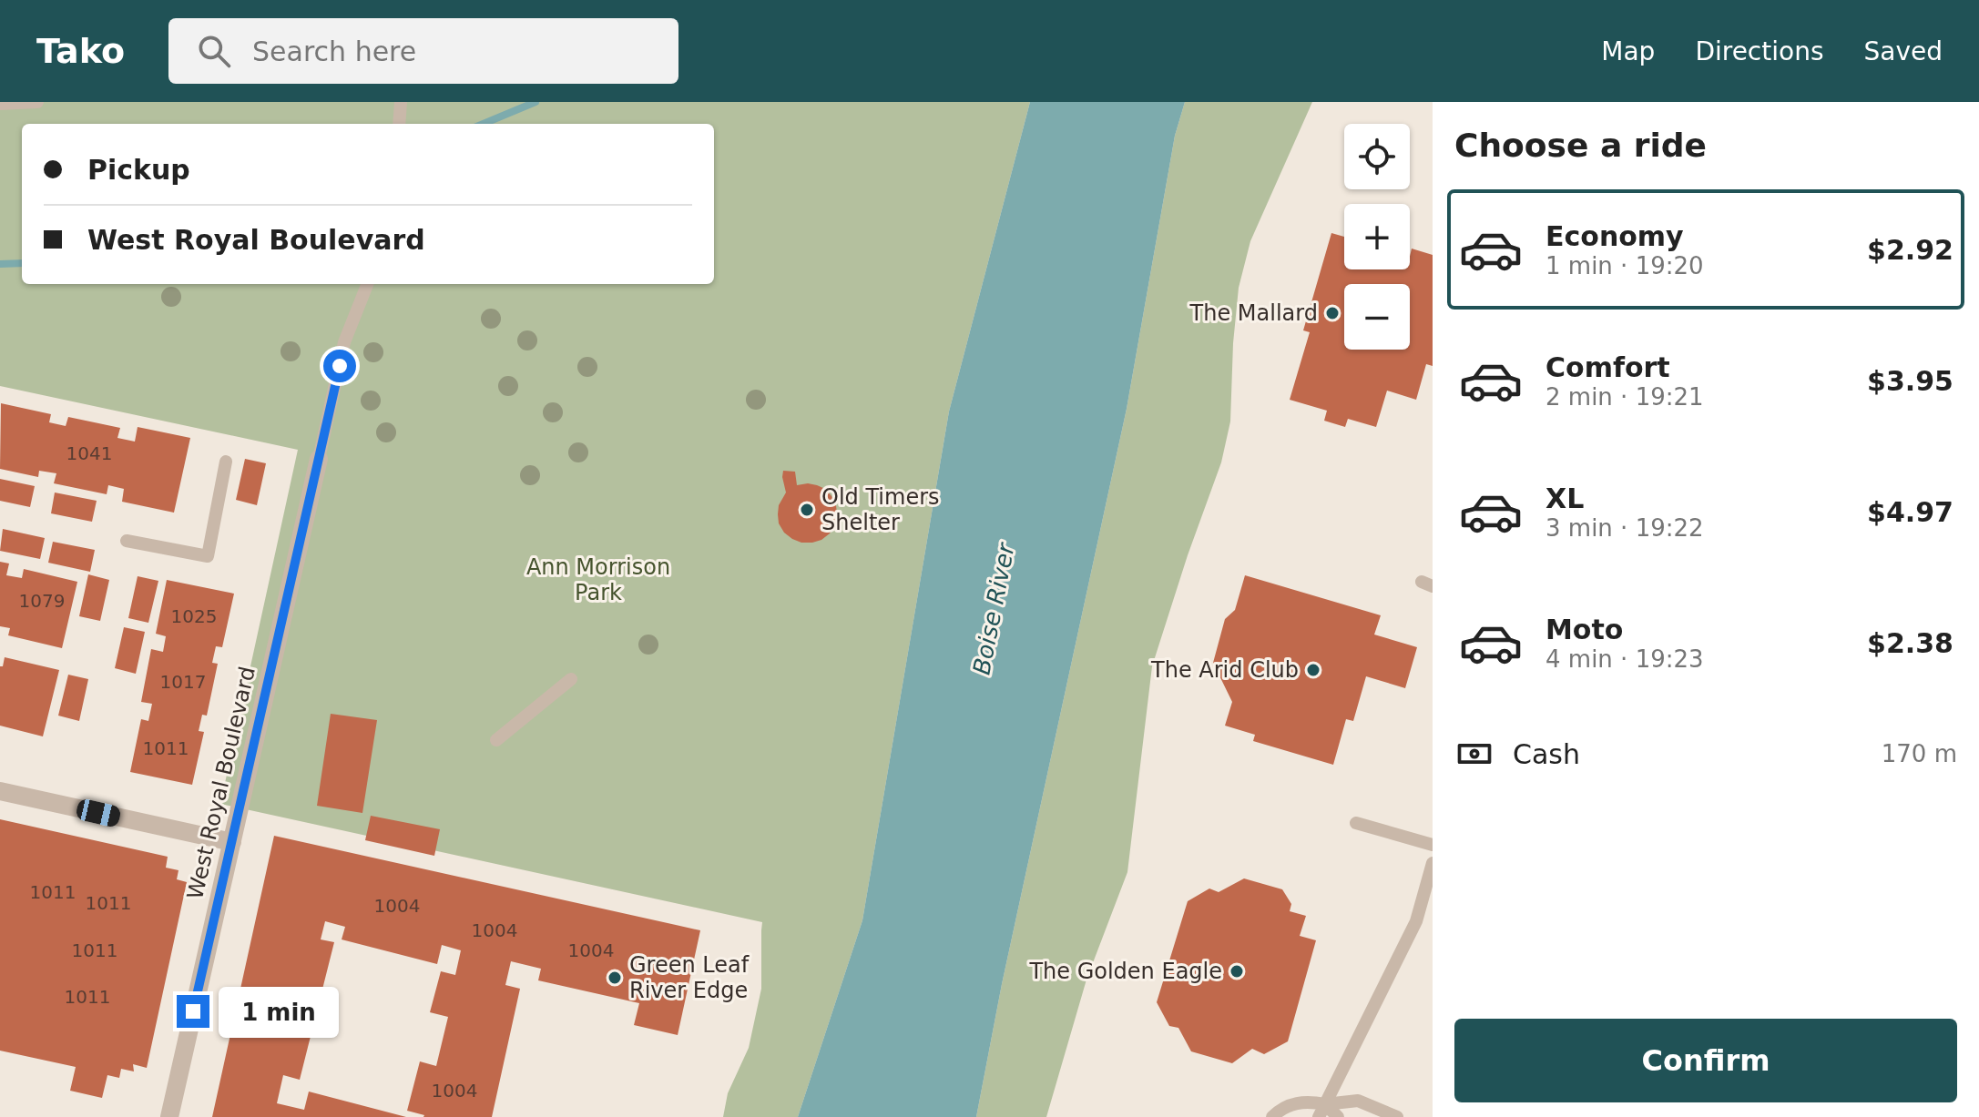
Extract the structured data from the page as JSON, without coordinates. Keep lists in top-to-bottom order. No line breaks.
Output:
{"streets":{"street":["West Royal Boulevard"]},"water":["Boise River"],"parks":["Ann Morrison Park"],"places":["The Mallard","Old Timers Shelter","The Arid Club","The Golden Eagle","Green Leaf River Edge"],"house_numbers":["1041","1079","1025","1017","1011","1011","1011","1004","1004","1011","1004","1011","1004"],"page":{"header":"Tako","search":"Search here","nav":["Map","Directions","Saved"],"heading":"Choose a ride","map_buttons":["+","−"],"banner":["Pickup","West Royal Boulevard"],"list":[{"name":"Economy","note":"1 min · 19:20","value":"$2.92"},{"name":"Comfort","note":"2 min · 19:21","value":"$3.95"},{"name":"XL","note":"3 min · 19:22","value":"$4.97"},{"name":"Moto","note":"4 min · 19:23","value":"$2.38"}],"pay":["Cash","170 m"],"bubble":"1 min","buttons":"Confirm"}}
